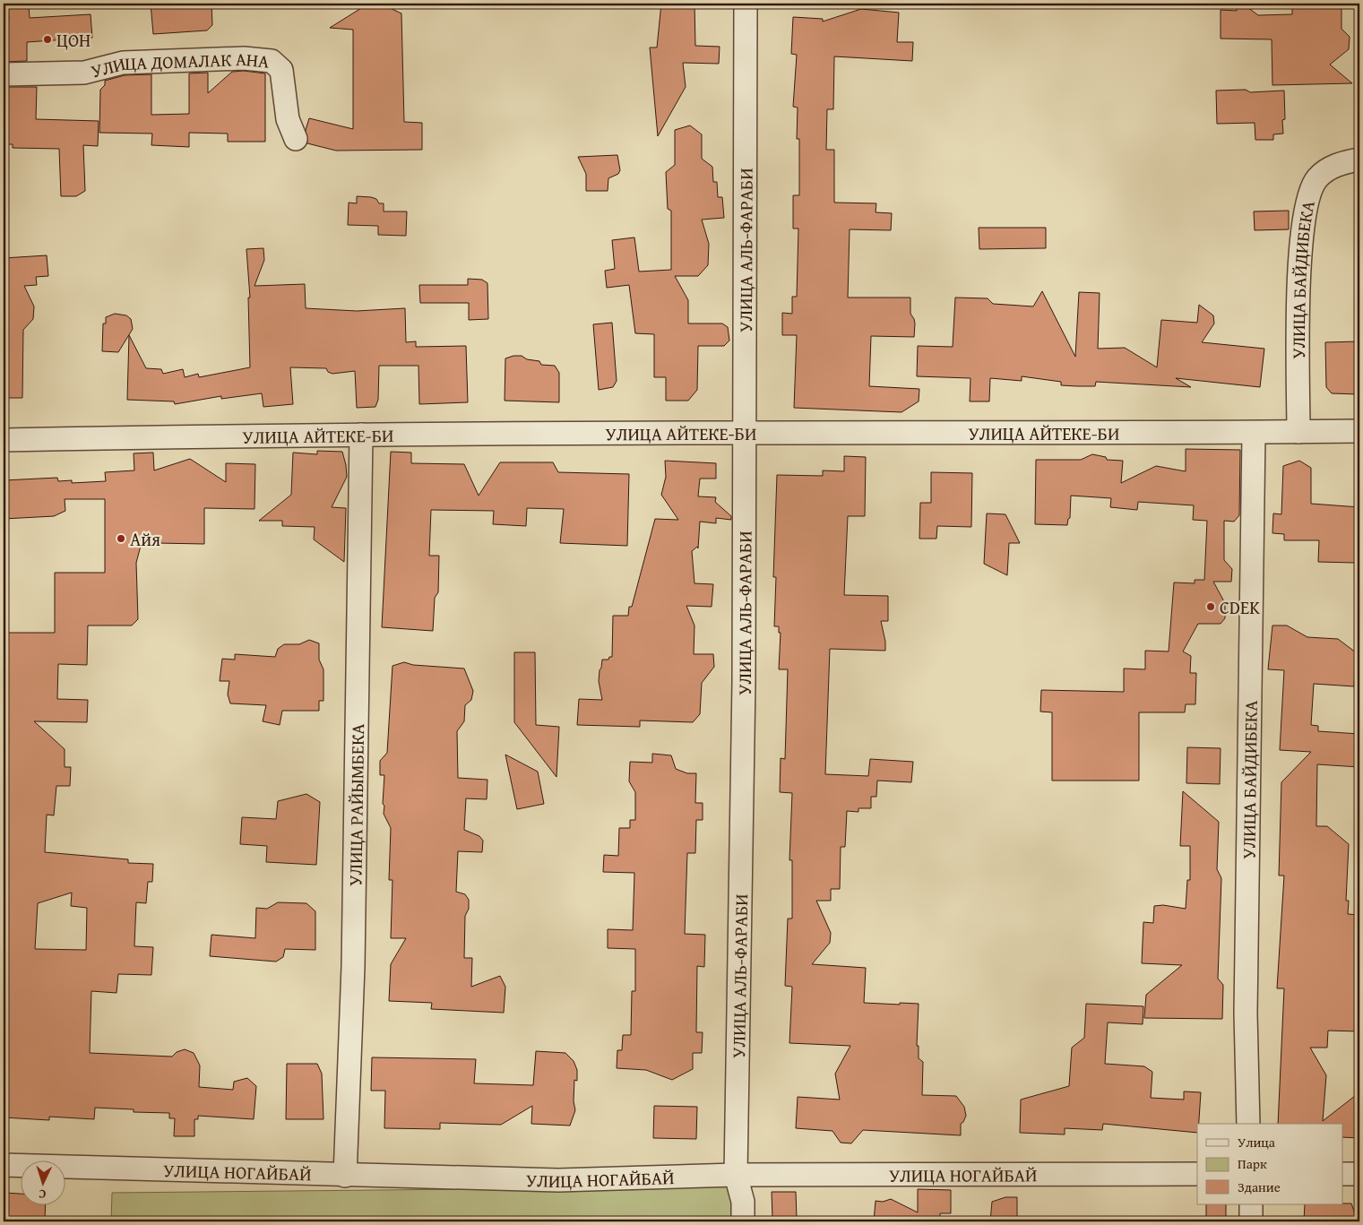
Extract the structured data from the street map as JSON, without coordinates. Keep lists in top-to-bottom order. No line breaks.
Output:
{"streets":{"street":["УЛИЦА ДОМАЛАК АНА","УЛИЦА АЛЬ-ФАРАБИ","УЛИЦА БАЙДИБЕКА","УЛИЦА АЙТЕКЕ-БИ","УЛИЦА РАЙЫМБЕКА","УЛИЦА НОГАЙБАЙ"]},"crossings":[["УЛИЦА АЛЬ-ФАРАБИ","УЛИЦА АЙТЕКЕ-БИ"],["УЛИЦА АЛЬ-ФАРАБИ","УЛИЦА НОГАЙБАЙ"],["УЛИЦА БАЙДИБЕКА","УЛИЦА АЙТЕКЕ-БИ"],["УЛИЦА АЙТЕКЕ-БИ","УЛИЦА РАЙЫМБЕКА"],["УЛИЦА РАЙЫМБЕКА","УЛИЦА НОГАЙБАЙ"]],"places":["ЦОН","Айя","CDEK"],"legend":["Улица","Парк","Здание"],"north":"bottom"}
